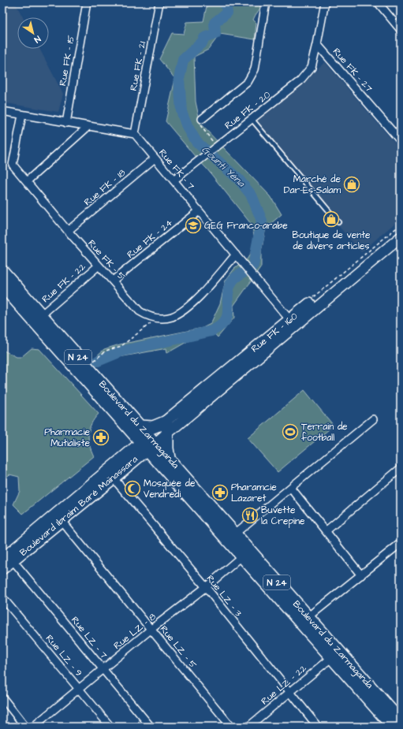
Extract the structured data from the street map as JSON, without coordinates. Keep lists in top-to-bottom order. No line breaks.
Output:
{"streets":{"main road":["Rue FK - 160","N 24","Boulevard du Zarmaganda","Boulevard Ibraim Baré Maïnassara"],"street":["Rue FK - 15","Rue FK - 21","Rue FK - 27","Rue FK - 20","Rue FK - 7","Rue FK - 18","Rue FK - 24","Rue FK - 5","Rue FK - 22","Rue LZ - 3","Rue LZ - 8","Rue LZ - 7","Rue LZ - 5","Rue LZ - 9","Rue LZ - 22"]},"crossings":[["Rue FK - 21","Rue FK - 7"],["Rue FK - 27","Rue FK - 20"],["Rue FK - 20","Rue FK - 7"],["Rue FK - 7","Rue FK - 18"],["Rue FK - 7","Rue FK - 24"],["Rue FK - 7","Rue FK - 5"],["Rue FK - 7","Rue FK - 160"],["Rue FK - 18","Rue FK - 5"],["Rue FK - 24","Rue FK - 5"],["Rue FK - 5","Rue FK - 22"],["Rue FK - 22","Boulevard du Zarmaganda"],["Rue FK - 160","Boulevard du Zarmaganda"],["Rue FK - 160","Boulevard Ibraim Baré Maïnassara"],["Boulevard du Zarmaganda","Boulevard Ibraim Baré Maïnassara"],["Boulevard du Zarmaganda","Rue LZ - 8"],["Boulevard du Zarmaganda","Rue LZ - 22"],["Boulevard Ibraim Baré Maïnassara","Rue LZ - 3"],["Boulevard Ibraim Baré Maïnassara","Rue LZ - 7"],["Boulevard Ibraim Baré Maïnassara","Rue LZ - 5"],["Rue LZ - 3","Rue LZ - 8"],["Rue LZ - 3","Rue LZ - 22"],["Rue LZ - 8","Rue LZ - 7"],["Rue LZ - 8","Rue LZ - 5"],["Rue LZ - 8","Rue LZ - 9"]],"water":["Gounti Yéna"],"places":{"shop":["Marché de Dar-Es-Salam","Boutique de vente de divers articles"],"school or university":["GEG Franco-arabe"],"sports":["Terrain de football"],"pharmacy":["Pharmacie Mutialiste","Pharamcie Lazaret"],"mosque":["Mosquée de Vendredi"],"restaurant":["Buvette la Crepine"]},"north":"bottom right"}
